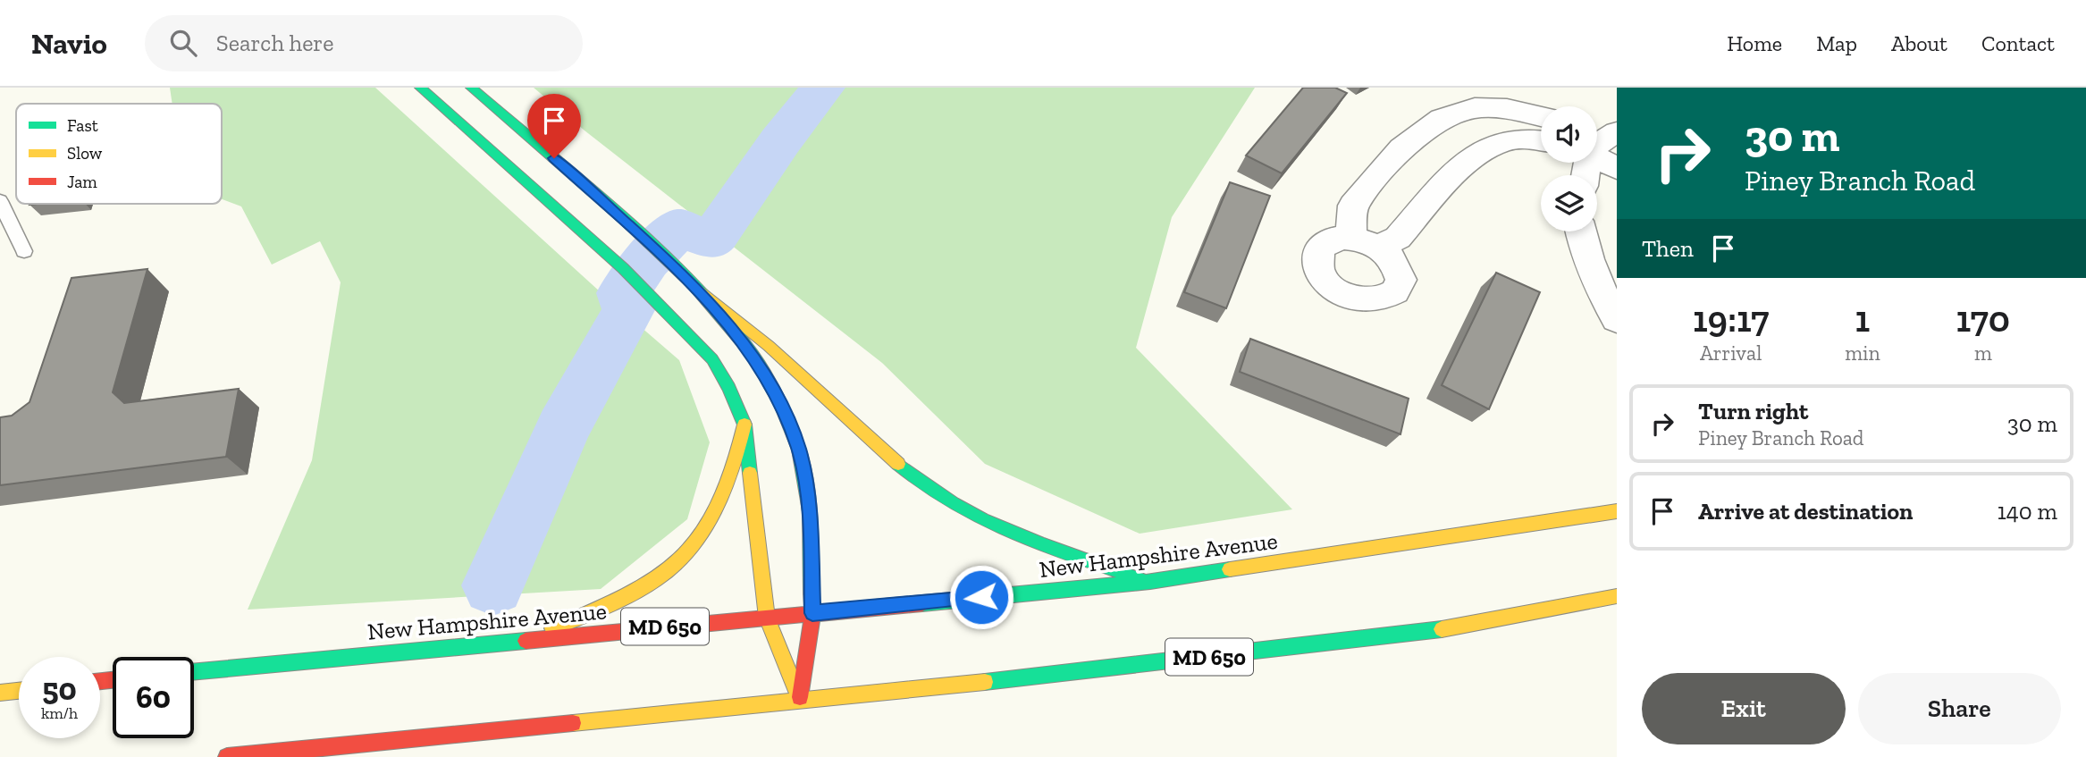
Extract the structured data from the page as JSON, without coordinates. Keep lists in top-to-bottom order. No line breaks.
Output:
{"streets":{"main road":["New Hampshire Avenue","MD 650"]},"legend":["Fast","Slow","Jam"],"page":{"header":"Navio","search":"Search here","nav":["Home","Map","About","Contact"],"turn":["30 m","Piney Branch Road"],"then":"Then","eta":["19:17","Arrival","1","min","170","m"],"list":[{"name":"Turn right","note":"Piney Branch Road","value":"30 m"},{"name":"Arrive at destination","value":"140 m"}],"speed":"50 km/h","limit":"60","buttons":["Exit","Share"]}}
